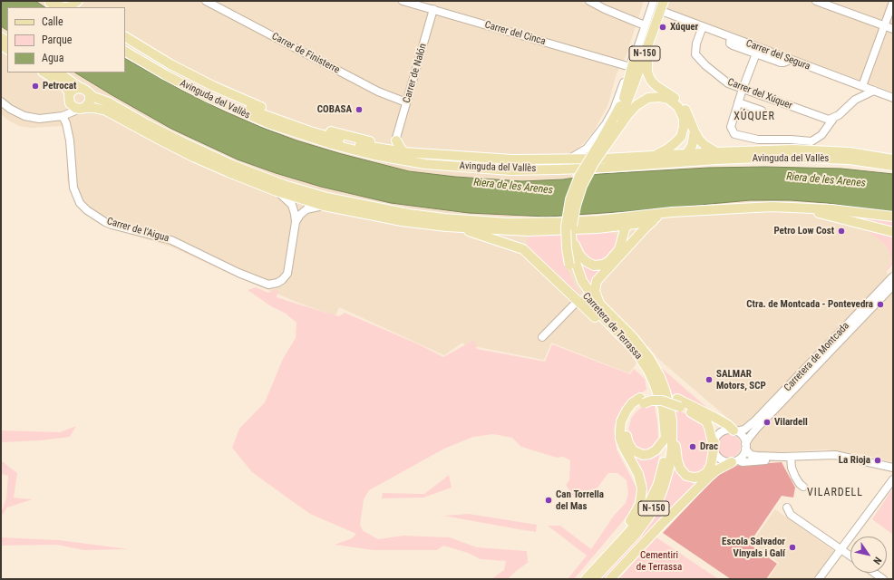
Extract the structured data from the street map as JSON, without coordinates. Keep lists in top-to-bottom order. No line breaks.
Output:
{"streets":{"main road":["N-150","Avinguda del Vallès","Carretera de Terrassa"],"street":["Carrer del Cinca","Carrer de Finisterre","Carrer del Segura","Carrer de Nalón","Carrer del Xúquer","Carrer de l'Aigua","Carretera de Montcada"]},"crossings":[["Carrer del Cinca","Carrer de Nalón"],["Carrer de Finisterre","Carrer de Nalón"],["Carrer del Segura","Carrer del Xúquer"],["Carrer de Nalón","Avinguda del Vallès"]],"districts":["XÚQUER","VILARDELL"],"water":["Riera de les Arenes"],"parks":["Cementiri de Terrassa"],"places":["Xúquer","Petrocat","COBASA","Petro Low Cost","Ctra. de Montcada - Pontevedra","SALMAR Motors, SCP","Vilardell","Drac","La Rioja","Can Torrella del Mas","Escola Salvador Vinyals i Galí"],"legend":["Calle","Parque","Agua"],"north":"bottom right"}
